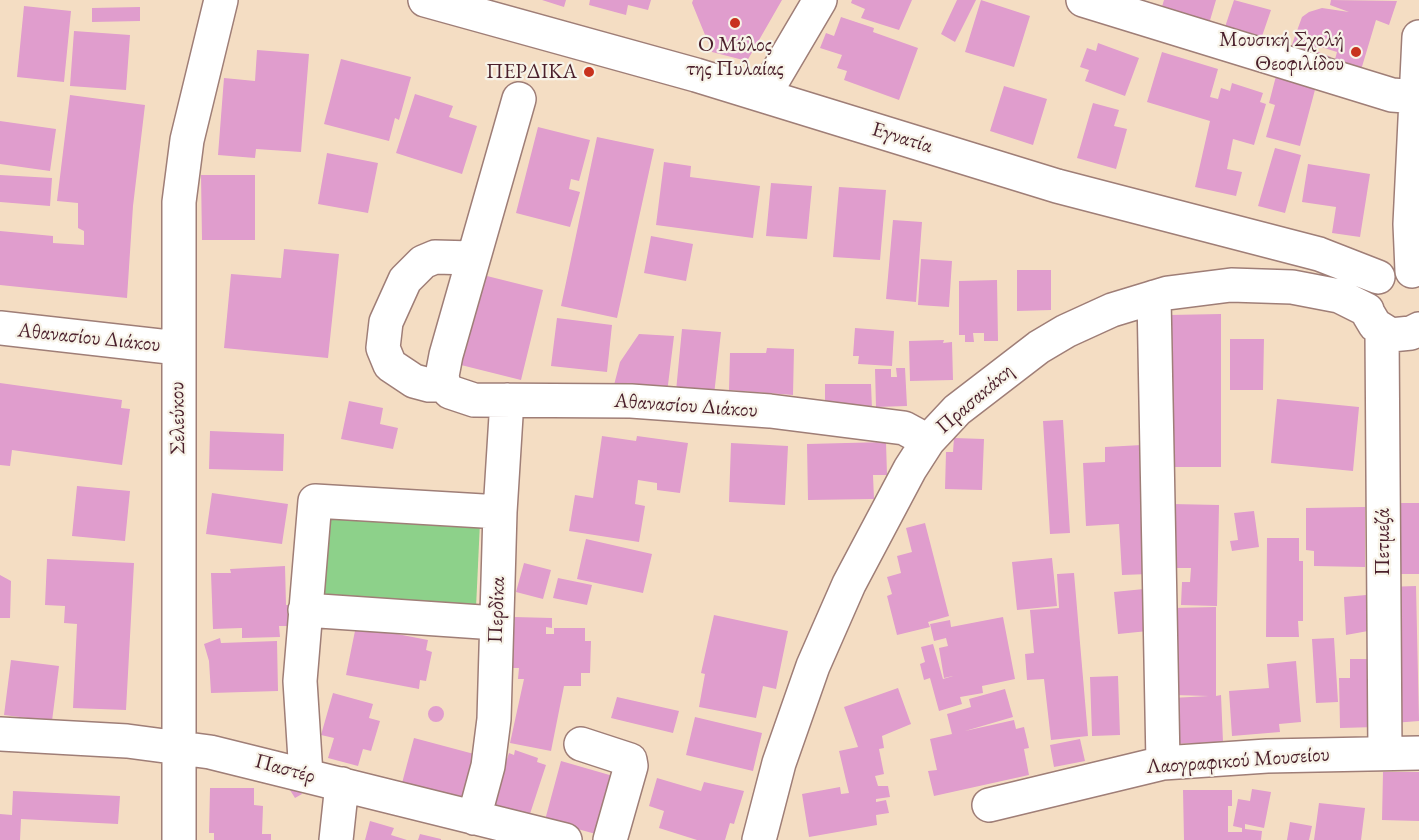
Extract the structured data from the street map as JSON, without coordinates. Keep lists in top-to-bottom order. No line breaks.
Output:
{"streets":{"street":["Εγνατία","Αθανασίου Διάκου","Πρασακάκη","Σελεύκου","Πετμεζά","Περδίκα","Λαογραφικού Μουσείου","Παστέρ"]},"crossings":[["Εγνατία","Πετμεζά"],["Αθανασίου Διάκου","Πρασακάκη"],["Αθανασίου Διάκου","Σελεύκου"],["Αθανασίου Διάκου","Περδίκα"],["Πρασακάκη","Πετμεζά"],["Σελεύκου","Παστέρ"],["Πετμεζά","Λαογραφικού Μουσείου"],["Περδίκα","Παστέρ"]],"places":["Ο Μύλος της Πυλαίας","Μουσική Σχολή Θεοφιλίδου","ΠΕΡΔΙΚΑ"]}
